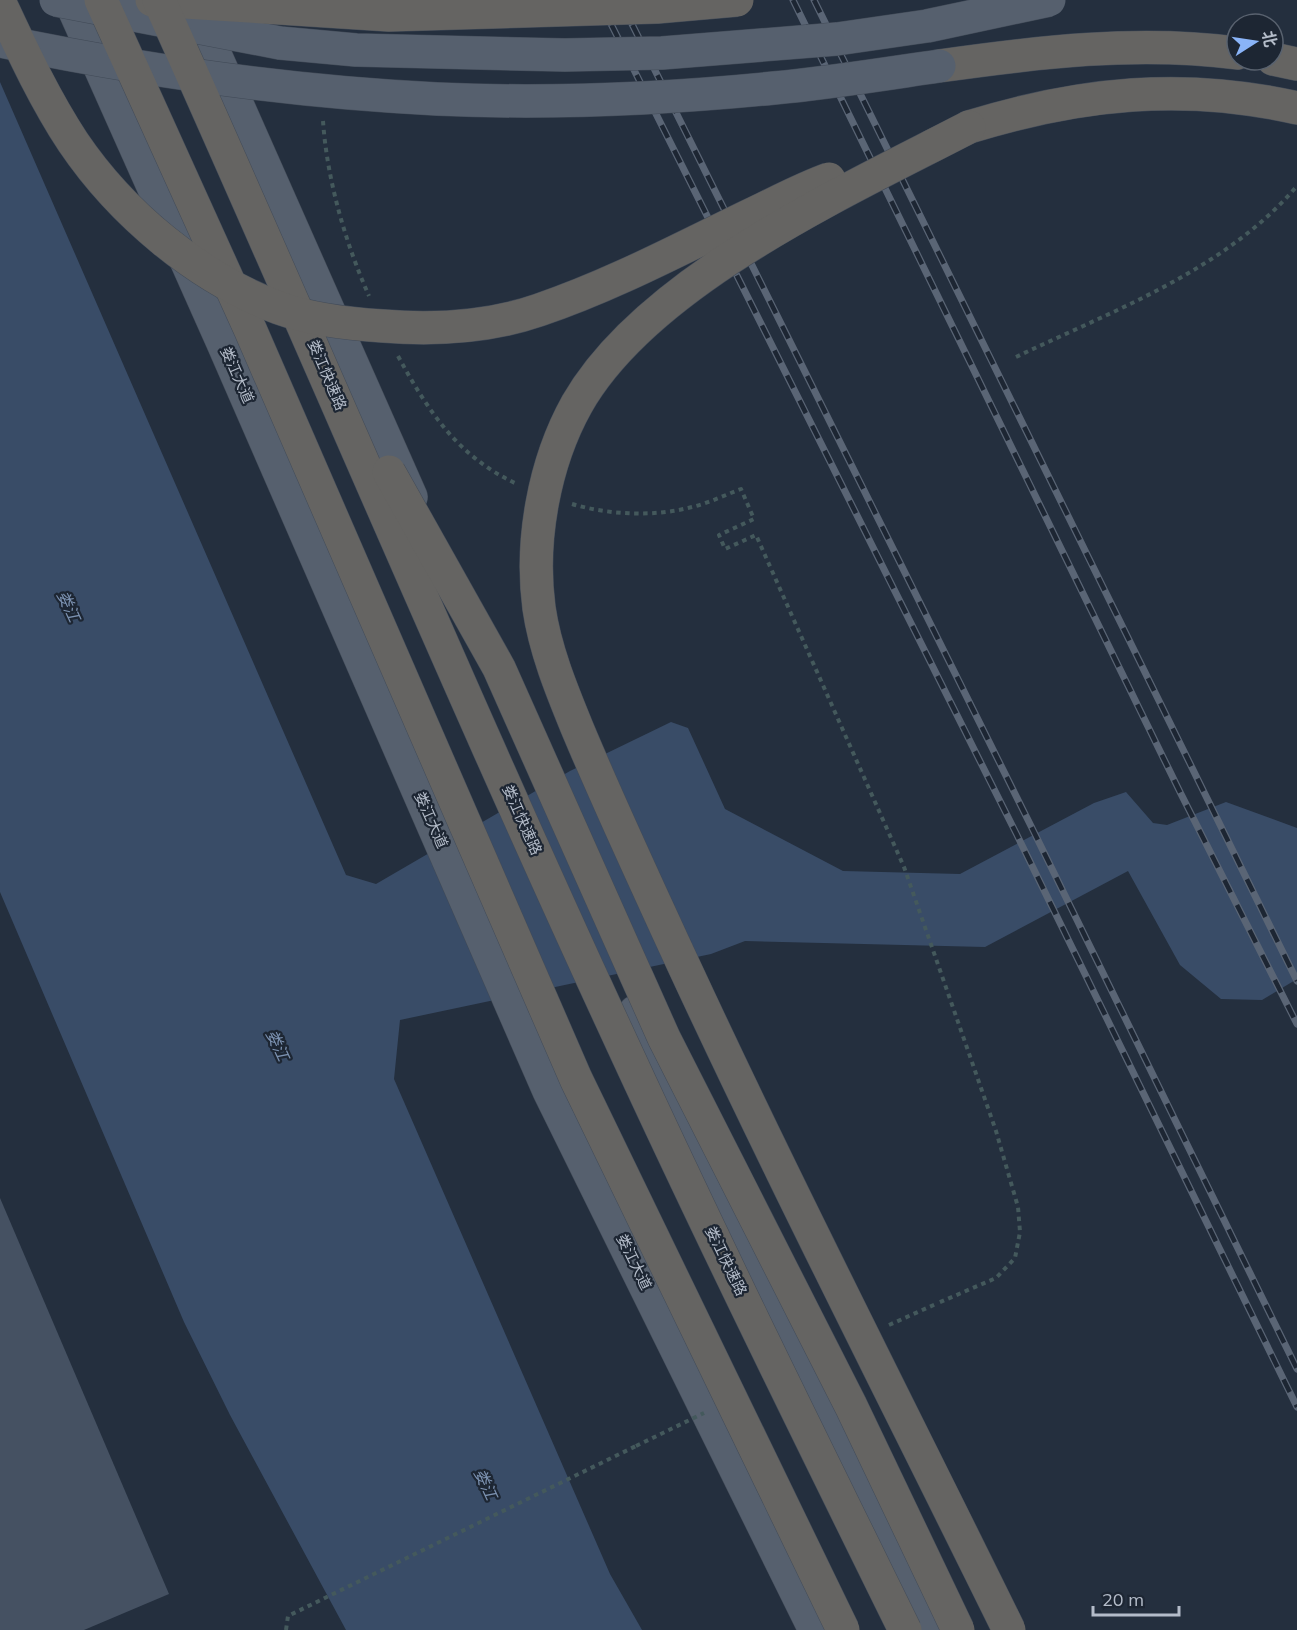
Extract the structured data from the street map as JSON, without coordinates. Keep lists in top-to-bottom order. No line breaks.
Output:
{"streets":{"highway":["娄江快速路"],"main road":["娄江大道"]},"water":["娄江"],"scale_bar":"20 m","north":"right"}
